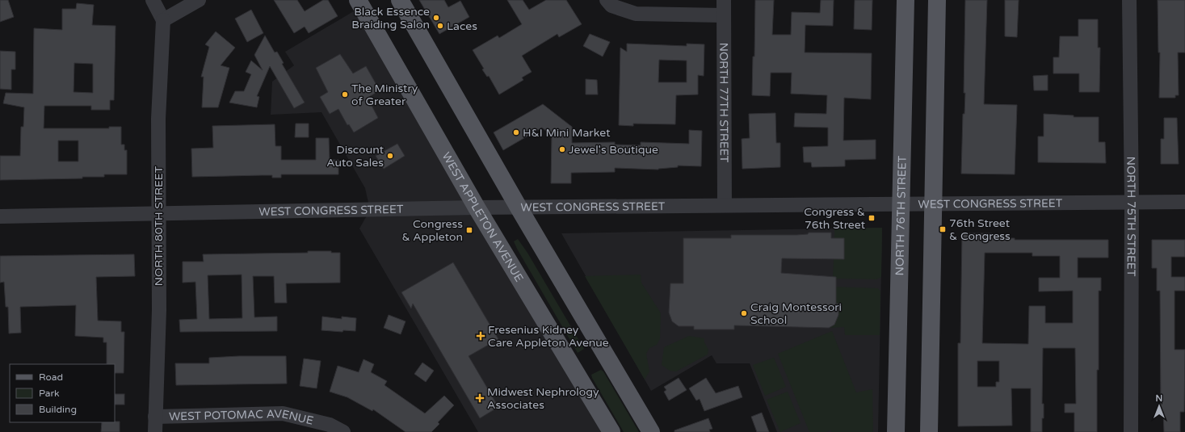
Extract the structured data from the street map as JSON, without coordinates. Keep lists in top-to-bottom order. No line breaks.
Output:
{"streets":{"main road":["NORTH 76TH STREET","WEST APPLETON AVENUE"],"street":["NORTH 77TH STREET","WEST CONGRESS STREET","NORTH 75TH STREET","NORTH 80TH STREET","WEST POTOMAC AVENUE"]},"crossings":[["NORTH 77TH STREET","WEST CONGRESS STREET"],["WEST CONGRESS STREET","NORTH 75TH STREET"],["WEST CONGRESS STREET","NORTH 76TH STREET"],["WEST CONGRESS STREET","WEST APPLETON AVENUE"],["WEST CONGRESS STREET","NORTH 80TH STREET"],["NORTH 80TH STREET","WEST POTOMAC AVENUE"]],"places":{"other":["Black Essence Braiding Salon","Laces","The Ministry of Greater","H&I Mini Market","Jewel's Boutique","Discount Auto Sales","Craig Montessori School"],"transit":["Congress & 76th Street","76th Street & Congress","Congress & Appleton"],"health":["Fresenius Kidney Care Appleton Avenue","Midwest Nephrology Associates"]},"legend":["Road","Park","Building"],"north":"top"}
